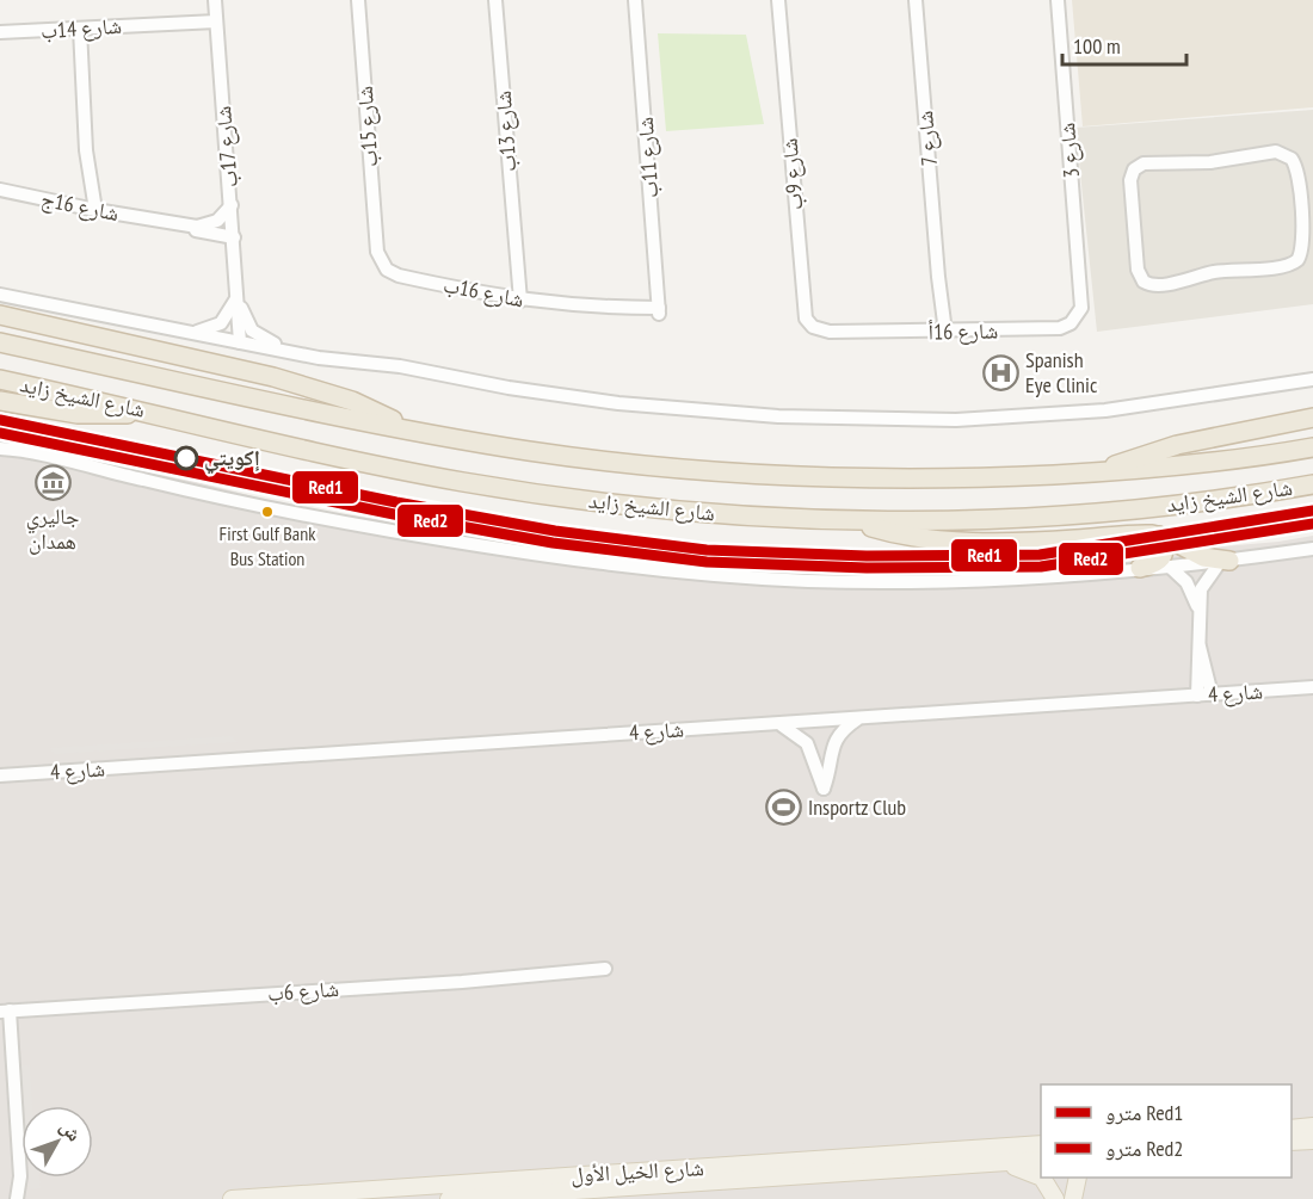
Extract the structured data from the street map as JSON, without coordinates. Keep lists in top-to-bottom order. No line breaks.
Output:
{"streets":{"highway":["شارع الشيخ زايد"],"main road":["شارع الخيل الأول"],"street":["شارع 14ب","شارع 15ب","شارع 13ب","شارع 7","شارع 17ب","شارع 3","شارع 11ب","شارع 9ب","شارع 16ج","شارع 16ب","شارع 16أ","شارع 4","شارع 6ب"]},"crossings":[["شارع 14ب","شارع 17ب"],["شارع 15ب","شارع 16ب"],["شارع 13ب","شارع 16ب"],["شارع 7","شارع 16أ"],["شارع 17ب","شارع 16ج"],["شارع 3","شارع 16أ"],["شارع 11ب","شارع 16ب"],["شارع 9ب","شارع 16أ"]],"places":{"hospital":["Spanish Eye Clinic"],"other":["إكويتي","First Gulf Bank Bus Station"],"museum":["جاليري همدان"],"sports":["Insportz Club"]},"lines":["metro line Red1","metro line Red2"],"legend":["مترو Red1","مترو Red2"],"scale_bar":"100 m","north":"top right"}
